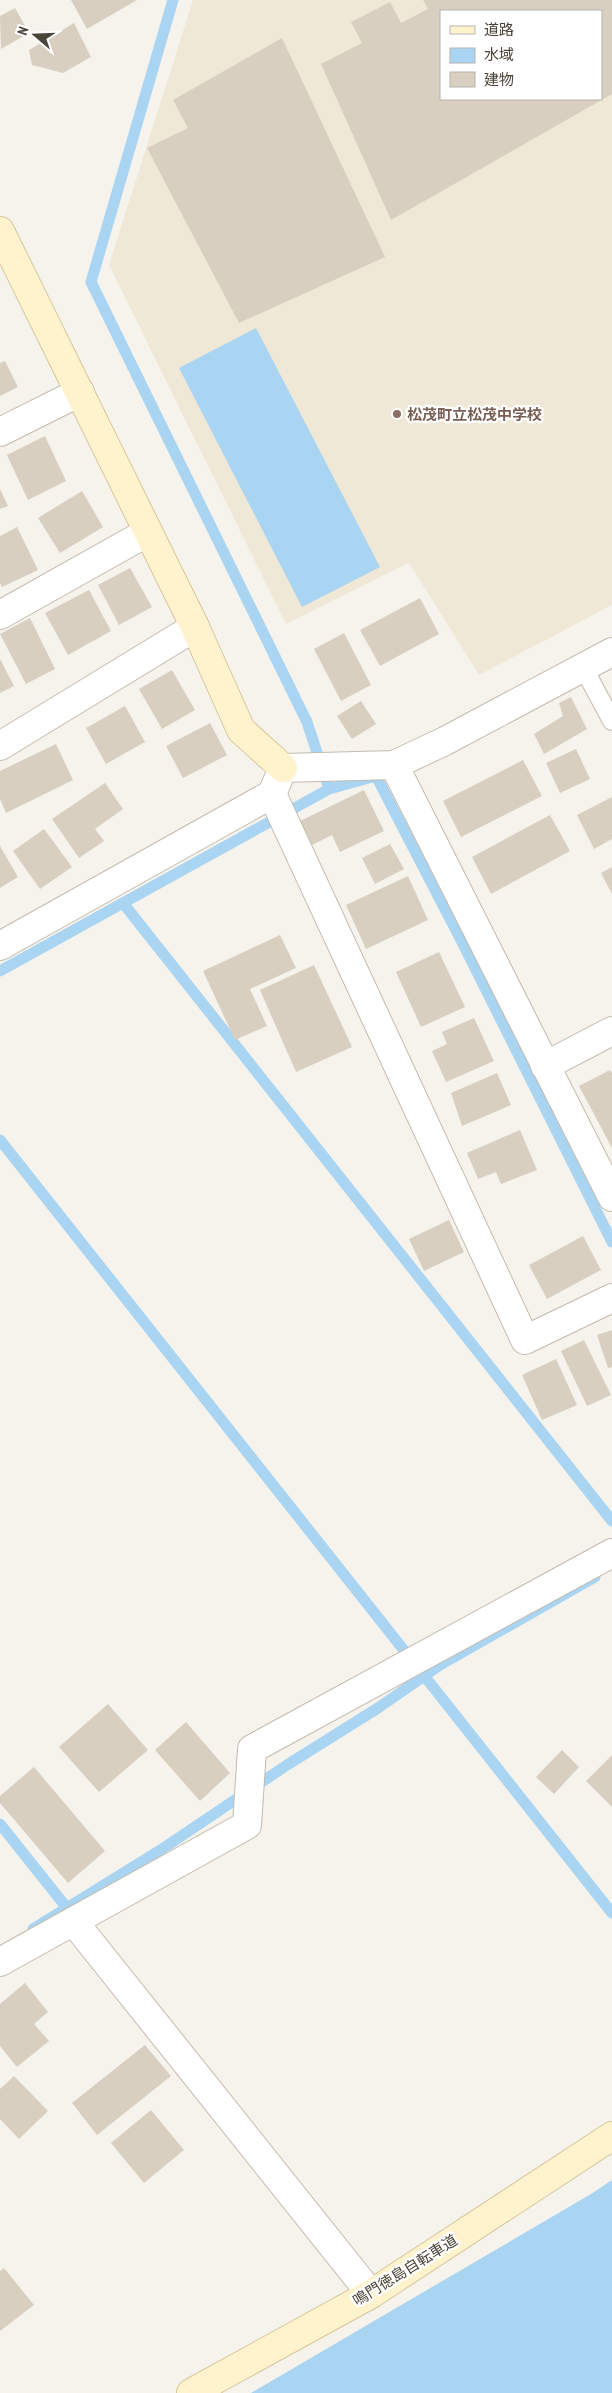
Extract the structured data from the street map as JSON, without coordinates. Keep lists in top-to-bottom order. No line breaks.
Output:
{"streets":{"street":["鳴門徳島自転車道"]},"places":["松茂町立松茂中学校"],"legend":["道路","水域","建物"],"north":"left"}
